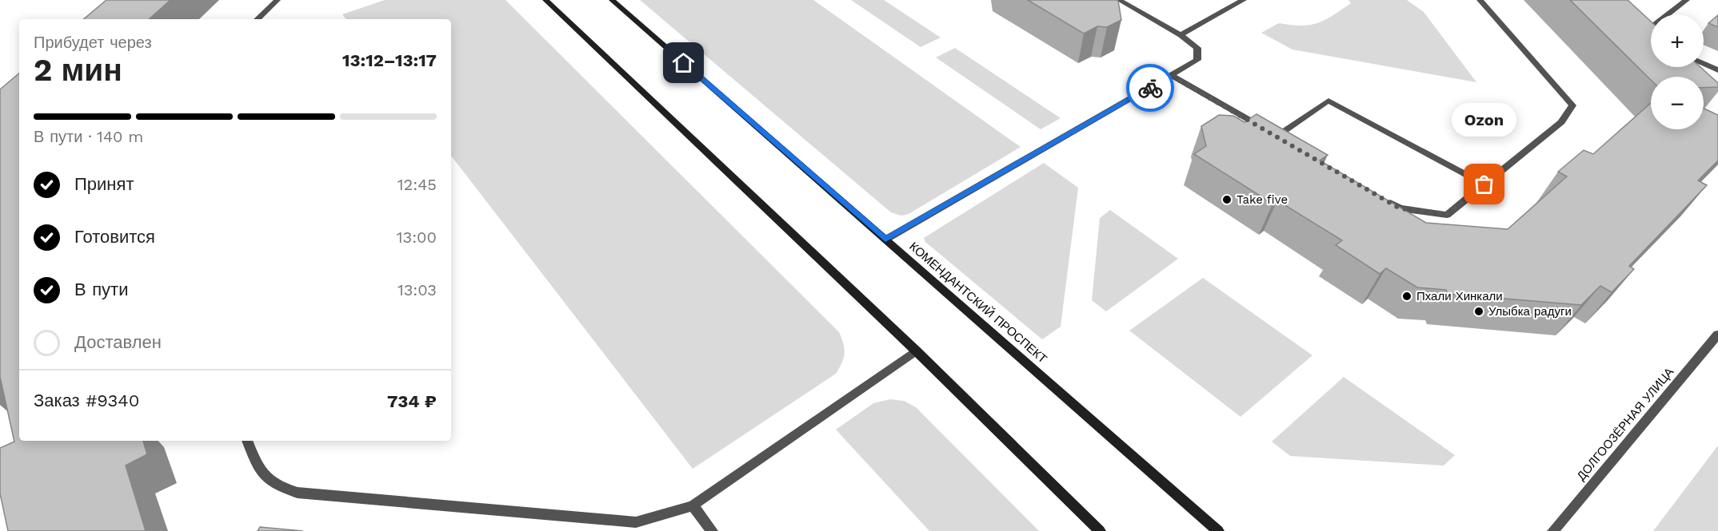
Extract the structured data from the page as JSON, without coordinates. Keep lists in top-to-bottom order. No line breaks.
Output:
{"streets":{"main road":["КОМЕНДАНТСКИЙ ПРОСПЕКТ"],"street":["ДОЛГООЗЁРНАЯ УЛИЦА"]},"places":["Ozon","Take five","Пхали Хинкали","Улыбка радуги"],"page":{"map_buttons":["+","−"],"heading":["2 мин","Прибудет через","13:12–13:17"],"panel":["Заказ #9340","734 ₽"],"bar":"В пути · 140 m","bubble":"Ozon","list":[["Принят","12:45"],["Готовится","13:00"],["В пути","13:03"],"Доставлен"]}}
